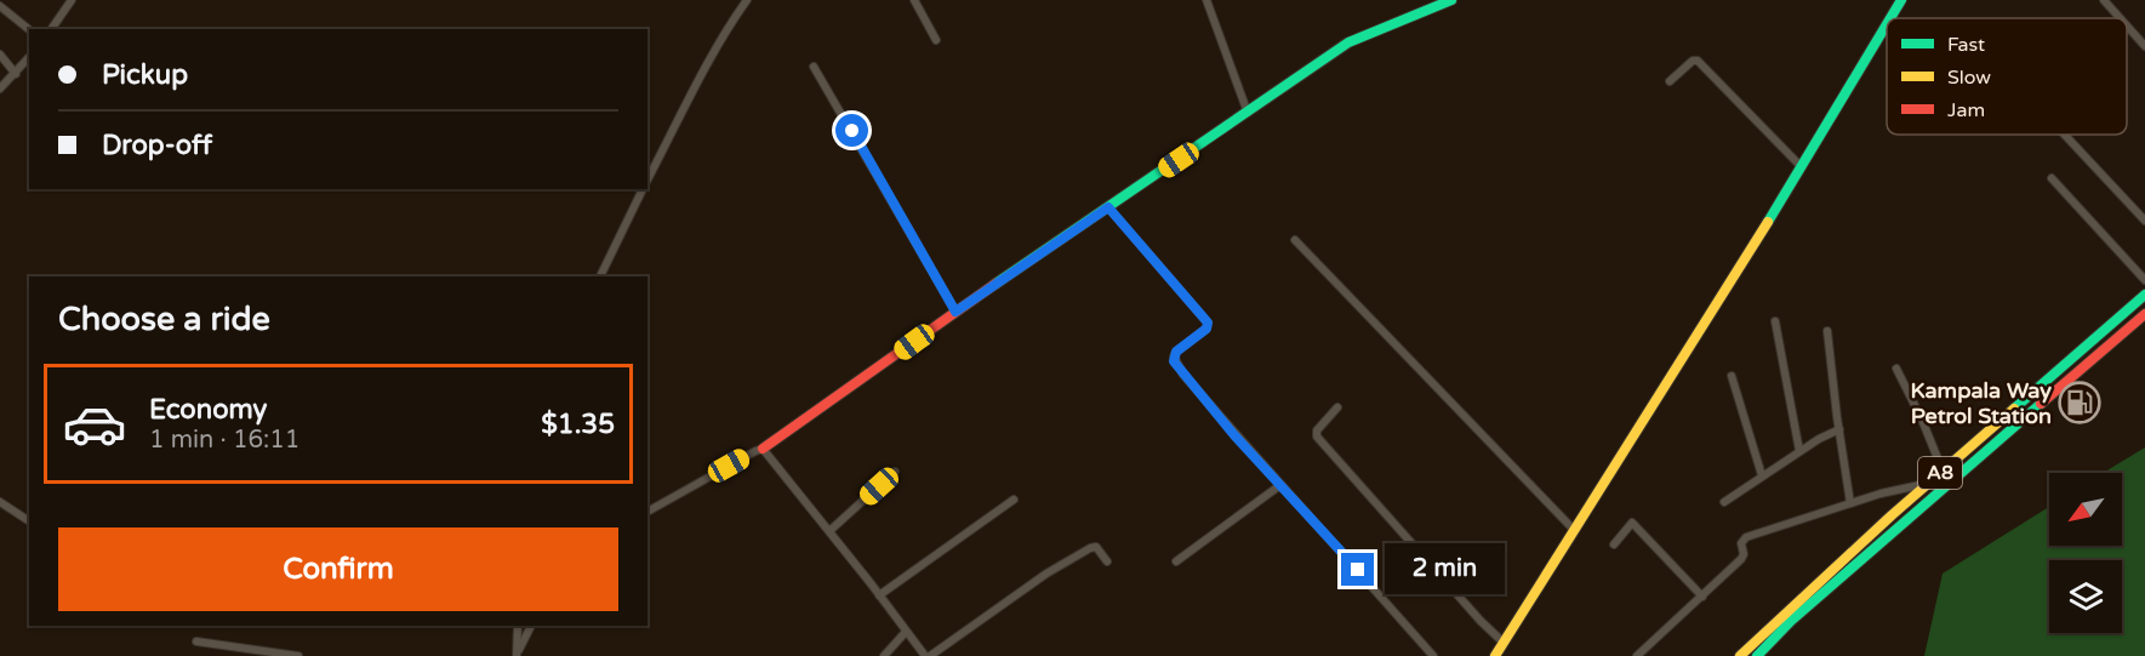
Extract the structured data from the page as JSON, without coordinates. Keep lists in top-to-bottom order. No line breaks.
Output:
{"streets":{"main road":["A8"]},"places":{"fuel station":["Kampala Way Petrol Station"]},"legend":["Fast","Slow","Jam"],"north":"bottom left","page":{"banner":["Pickup","Drop-off"],"heading":"Choose a ride","list":[{"name":"Economy","note":"1 min · 16:11","value":"$1.35"}],"buttons":"Confirm","bubble":"2 min"}}
